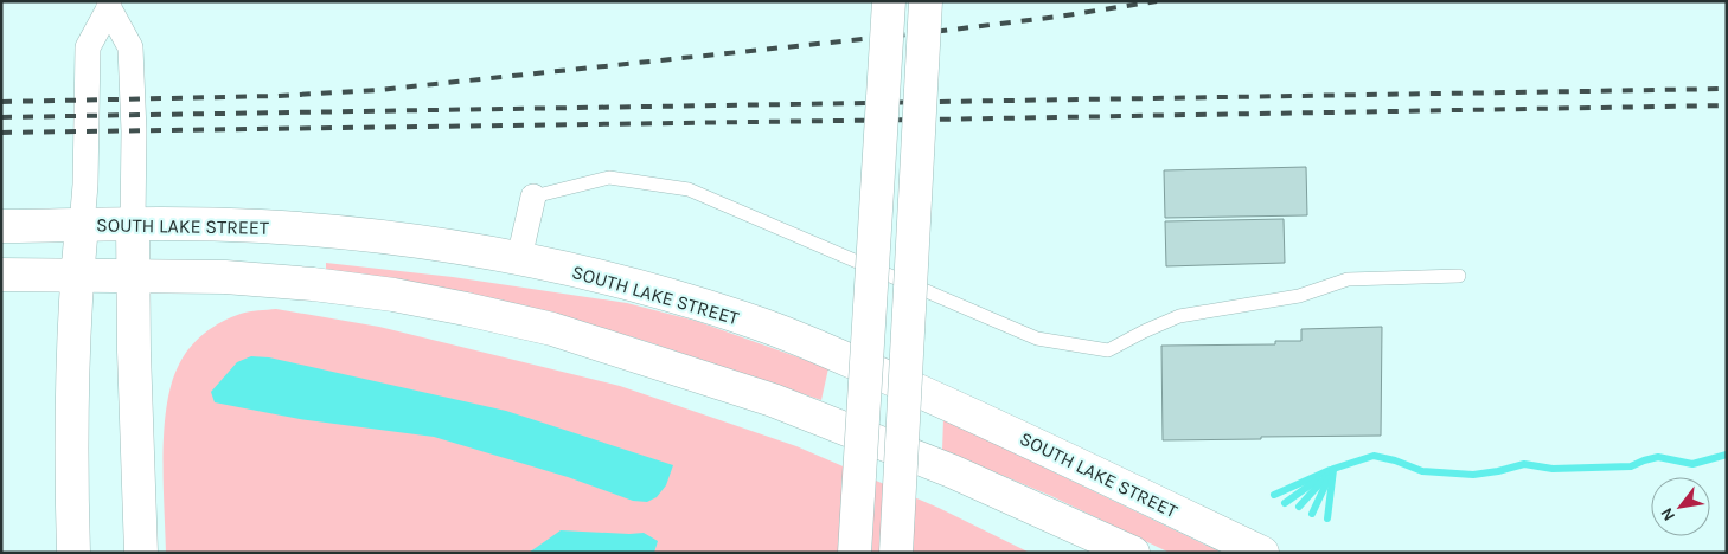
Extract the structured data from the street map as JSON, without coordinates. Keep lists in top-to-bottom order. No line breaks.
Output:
{"streets":{"main road":["SOUTH LAKE STREET"]},"north":"bottom left"}
